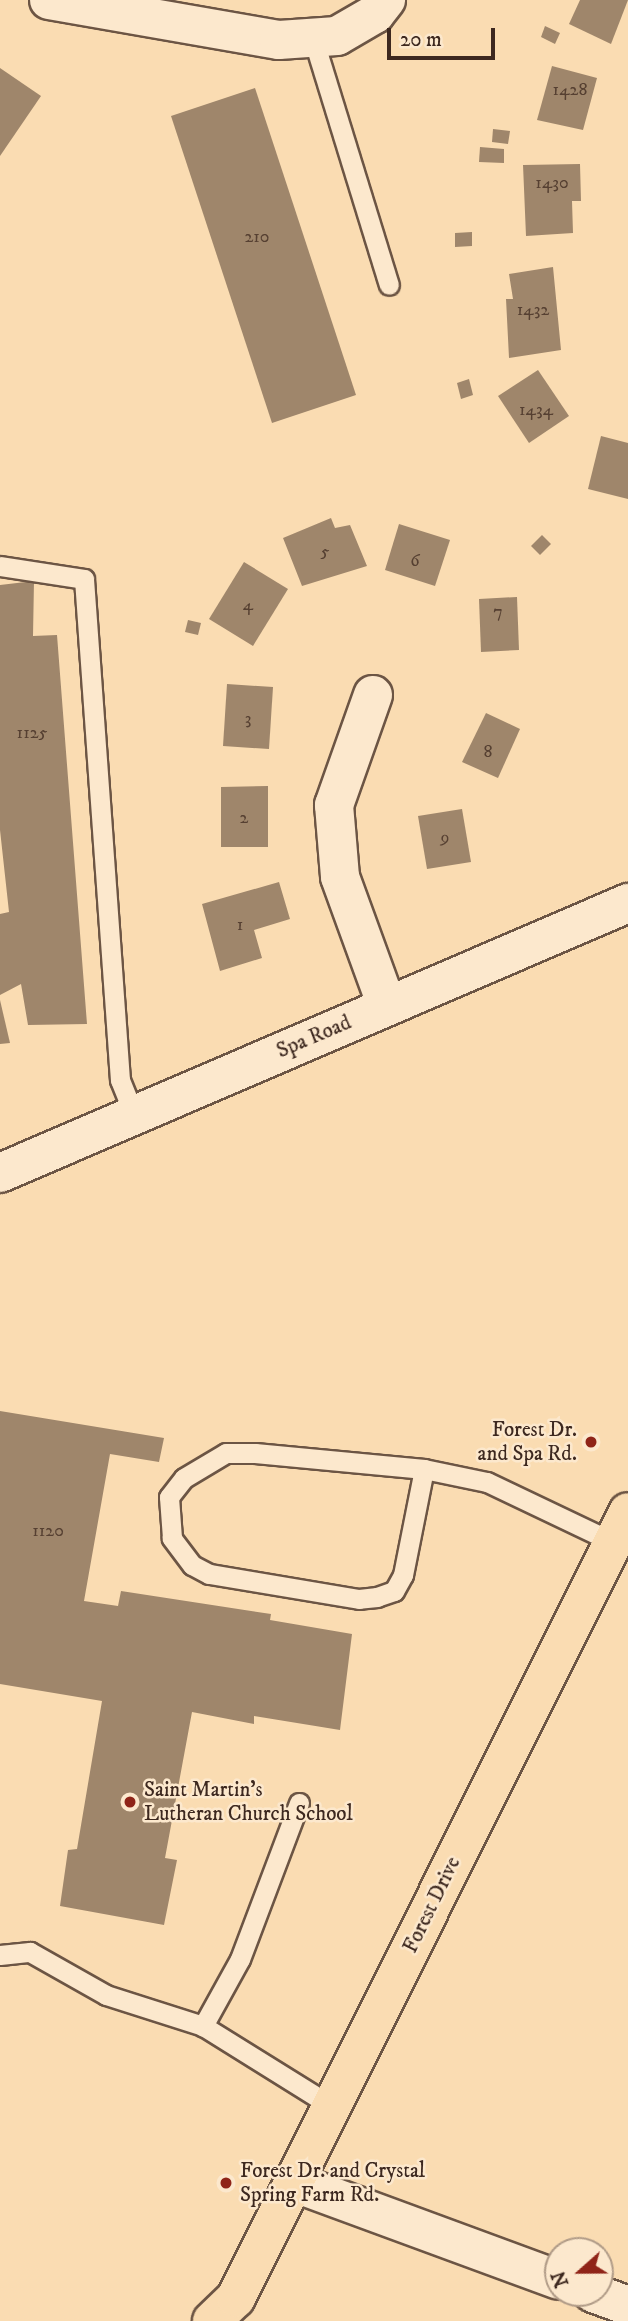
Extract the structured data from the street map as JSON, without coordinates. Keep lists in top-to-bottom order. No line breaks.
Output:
{"streets":{"main road":["Forest Drive"],"street":["Spa Road"]},"places":["Forest Dr. and Spa Rd.","Saint Martin's Lutheran Church School","Forest Dr. and Crystal Spring Farm Rd."],"house_numbers":["1428","1430","210","1432","1434","5","6","4","7","3","1125","8","2","9","1","1120"],"scale_bar":"20 m","north":"left"}
